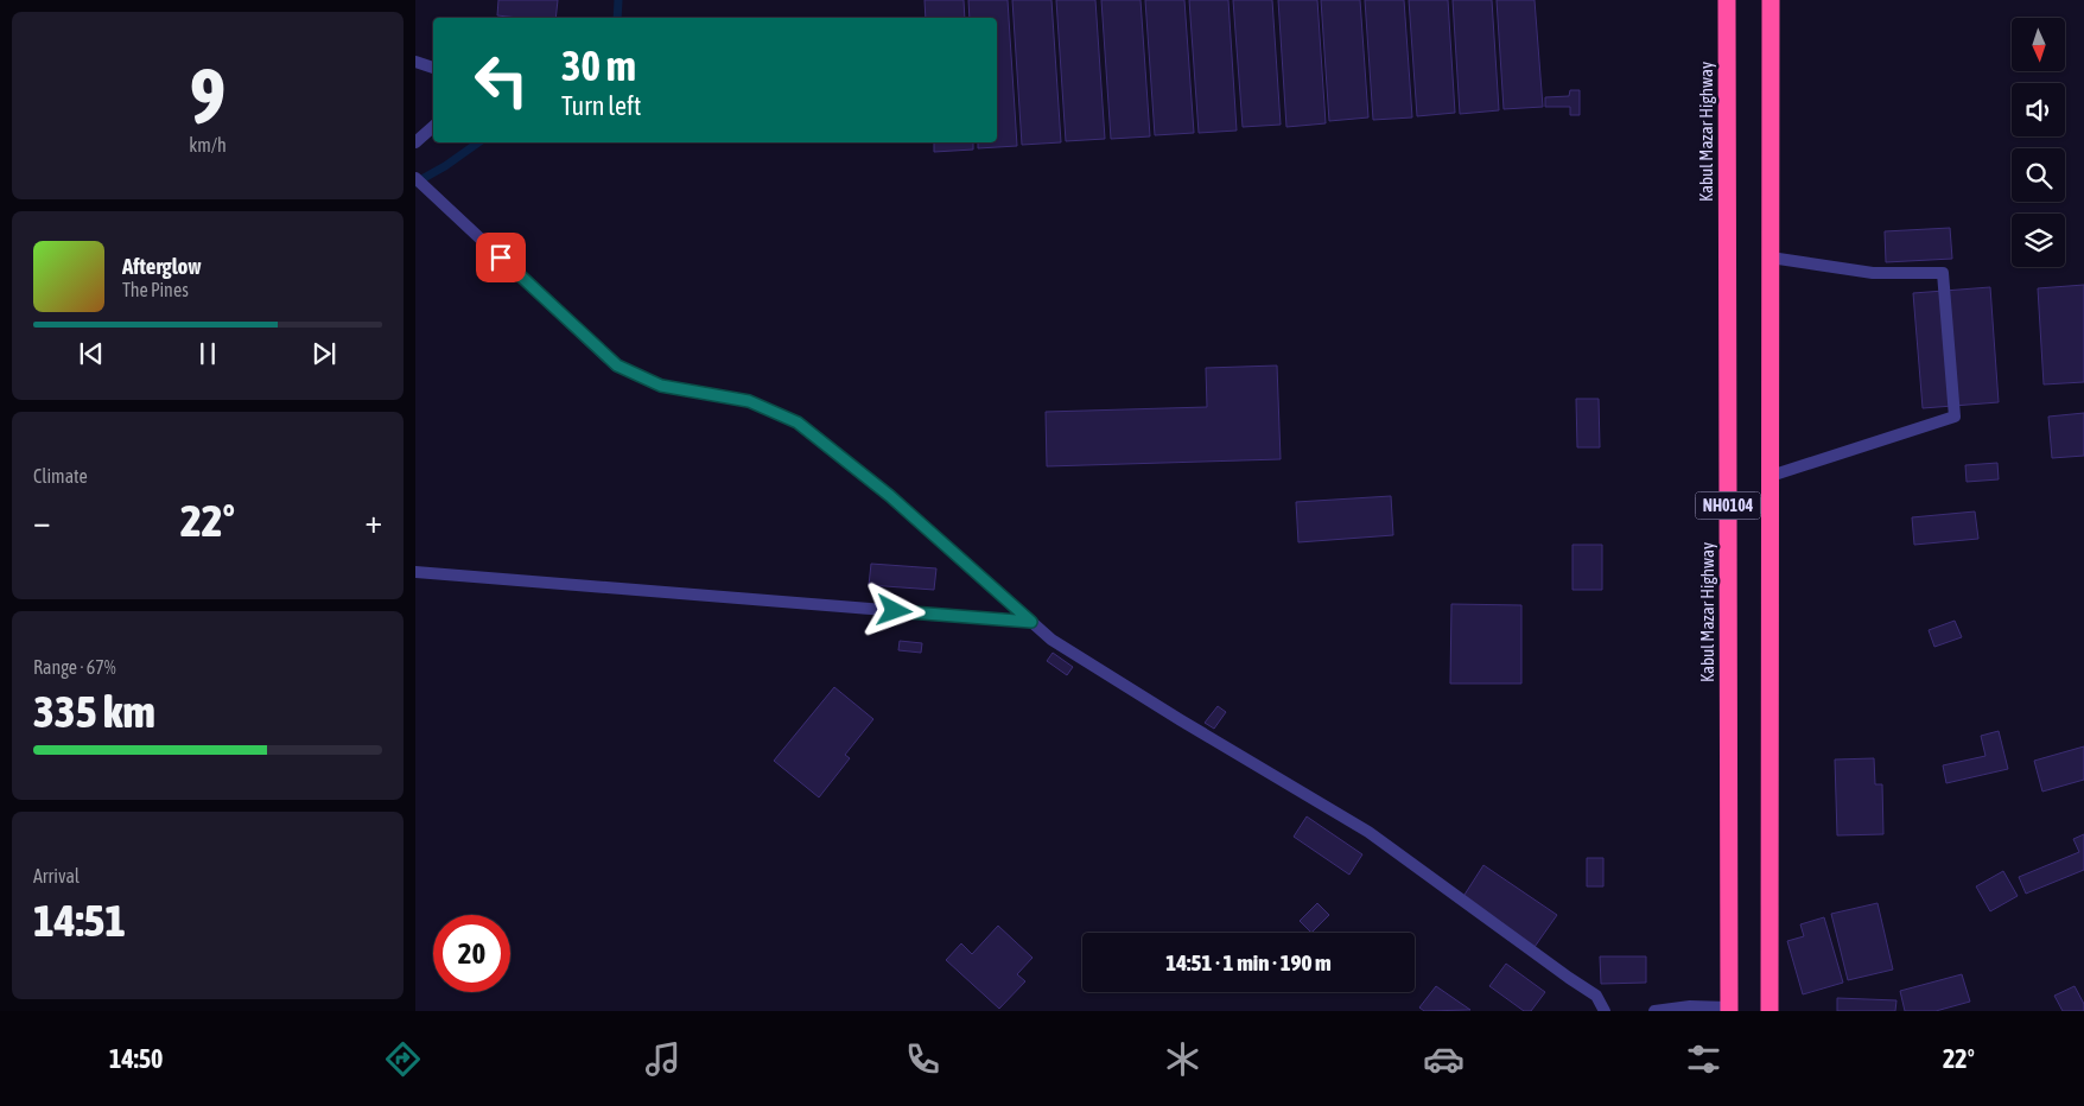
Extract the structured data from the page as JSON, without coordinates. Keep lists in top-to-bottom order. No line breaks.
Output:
{"streets":{"highway":["Kabul Mazar Highway","NH0104"]},"north":"bottom","page":{"tile":[["9","km/h"],"Climate",["Range · 67%","335 km"],["Arrival","14:51"]],"turn":["30 m","Turn left"],"song":["Afterglow","The Pines"],"heat":["−","22°","+"],"limit":"20","trip":"14:51 · 1 min · 190 m","tabs":["14:50","22°"]}}
